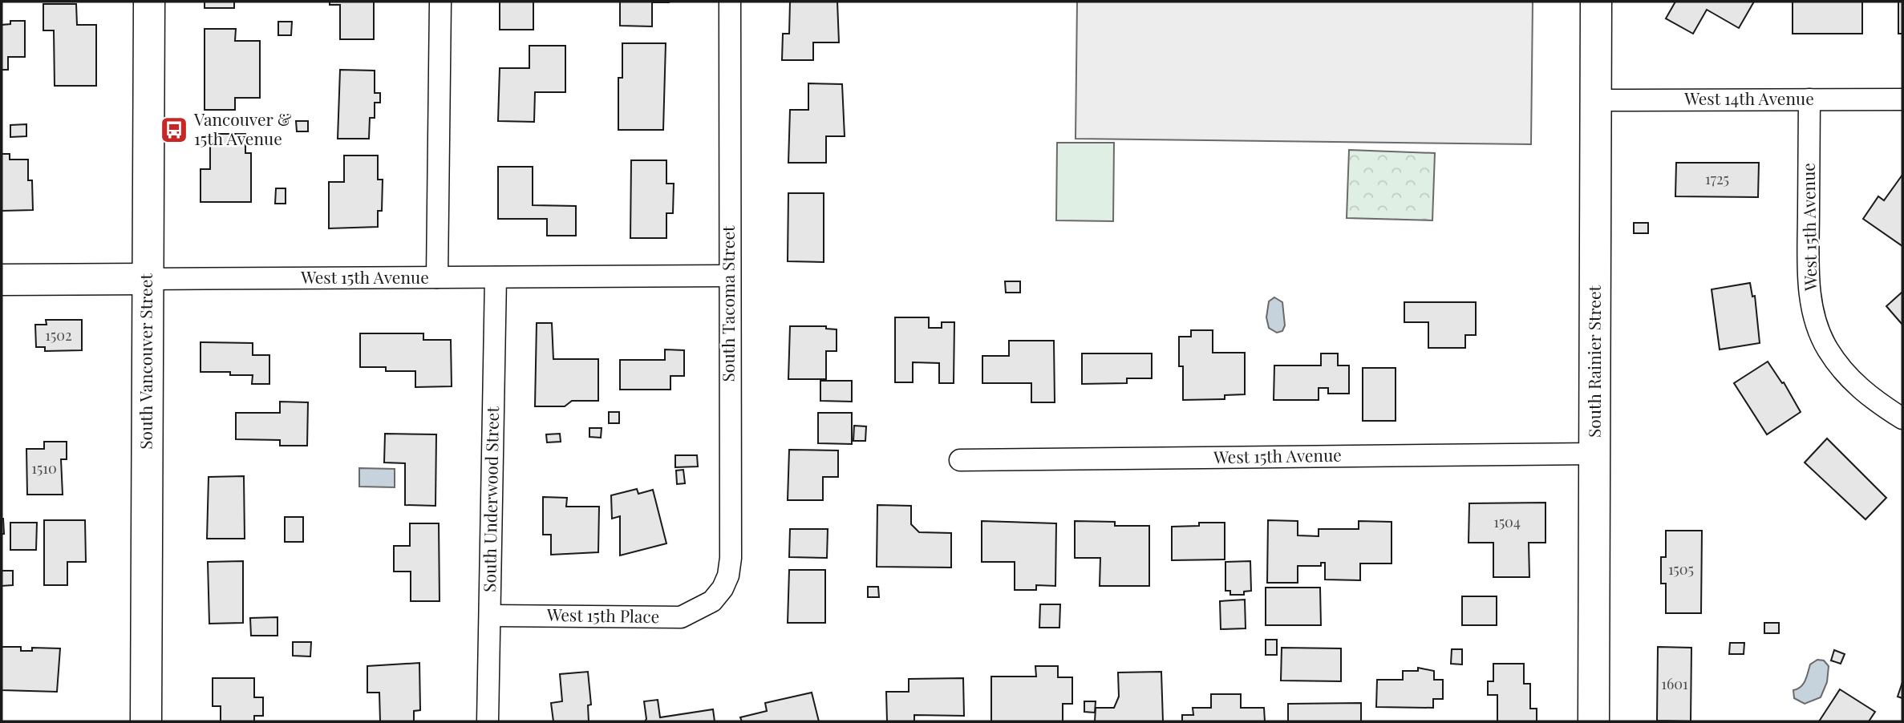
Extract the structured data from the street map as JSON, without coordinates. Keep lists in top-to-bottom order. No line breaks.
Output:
{"streets":{"street":["West 14th Avenue","West 15th Avenue","South Tacoma Street","South Vancouver Street","South Rainier Street","South Underwood Street","West 15th Place"]},"crossings":[["West 14th Avenue","West 15th Avenue"],["West 14th Avenue","South Rainier Street"],["West 15th Avenue","South Tacoma Street"],["West 15th Avenue","South Vancouver Street"],["West 15th Avenue","South Rainier Street"],["West 15th Avenue","South Underwood Street"],["South Tacoma Street","West 15th Place"],["South Underwood Street","West 15th Place"]],"places":{"bus stop":["Vancouver & 15th Avenue"]},"house_numbers":["1725","1502","1510","1504","1505","1601"]}
